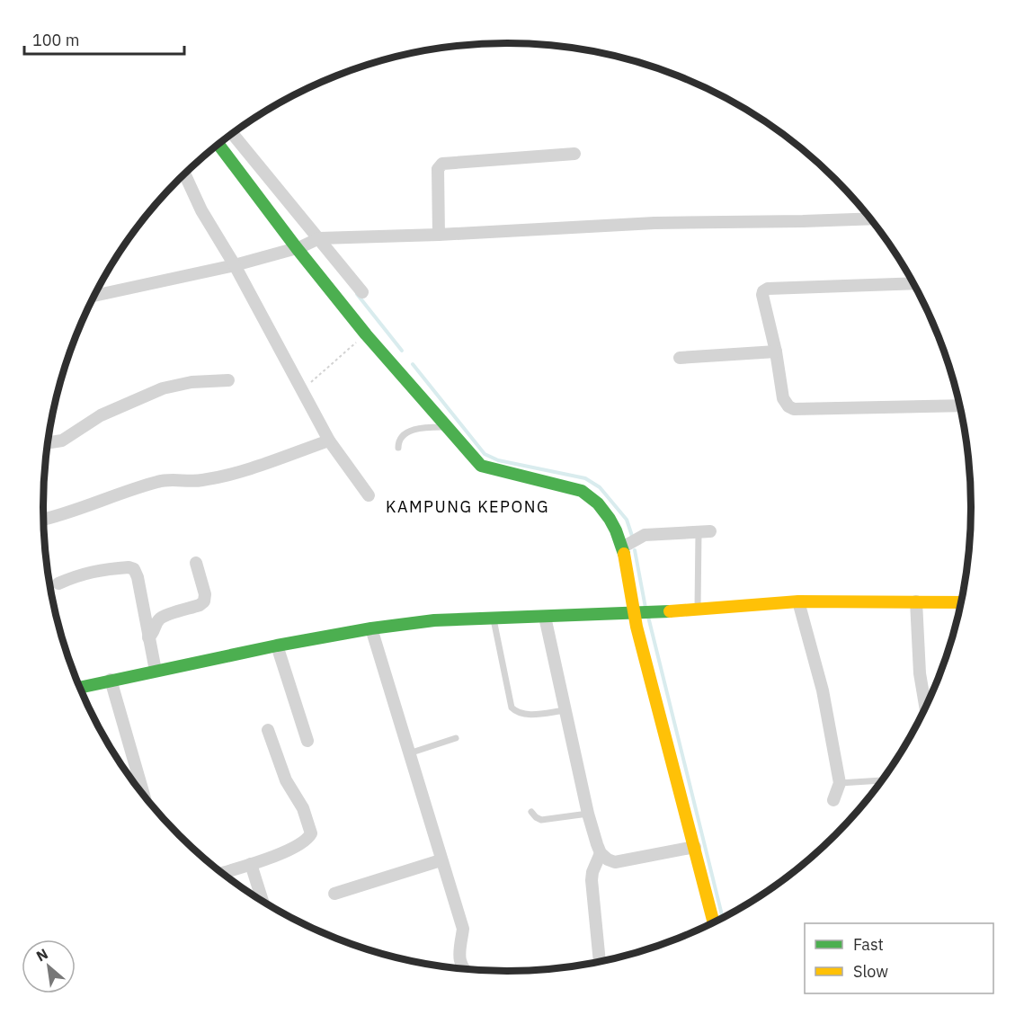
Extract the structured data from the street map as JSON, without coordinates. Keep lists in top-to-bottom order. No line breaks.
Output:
{"districts":["KAMPUNG KEPONG"],"legend":["Fast","Slow"],"scale_bar":"100 m","north":"top left"}
